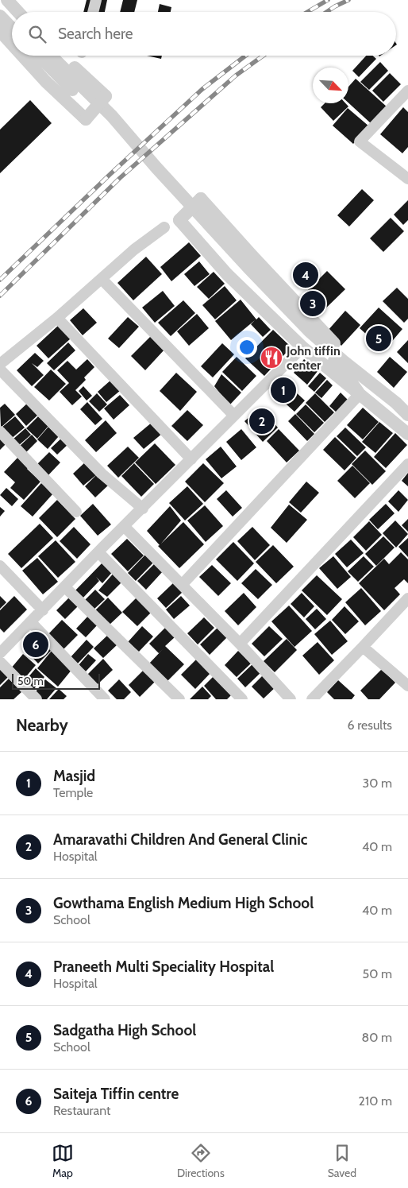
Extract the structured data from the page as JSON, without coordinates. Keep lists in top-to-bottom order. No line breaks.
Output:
{"places":{"restaurant":["John tiffin center"]},"scale_bar":"50 m","north":"bottom right","page":{"search":"Search here","pins":["4","3","5","1","2","6"],"scale":"50 m","heading":["Nearby","6 results"],"list":[{"mark":"1","name":"Masjid","note":"Temple","value":"30 m"},{"mark":"2","name":"Amaravathi Children And General Clinic","note":"Hospital","value":"40 m"},{"mark":"3","name":"Gowthama English Medium High School","note":"School","value":"40 m"},{"mark":"4","name":"Praneeth Multi Speciality Hospital","note":"Hospital","value":"50 m"},{"mark":"5","name":"Sadgatha High School","note":"School","value":"80 m"},{"mark":"6","name":"Saiteja Tiffin centre","note":"Restaurant","value":"210 m"}],"nav":["Map","Directions","Saved"]}}
